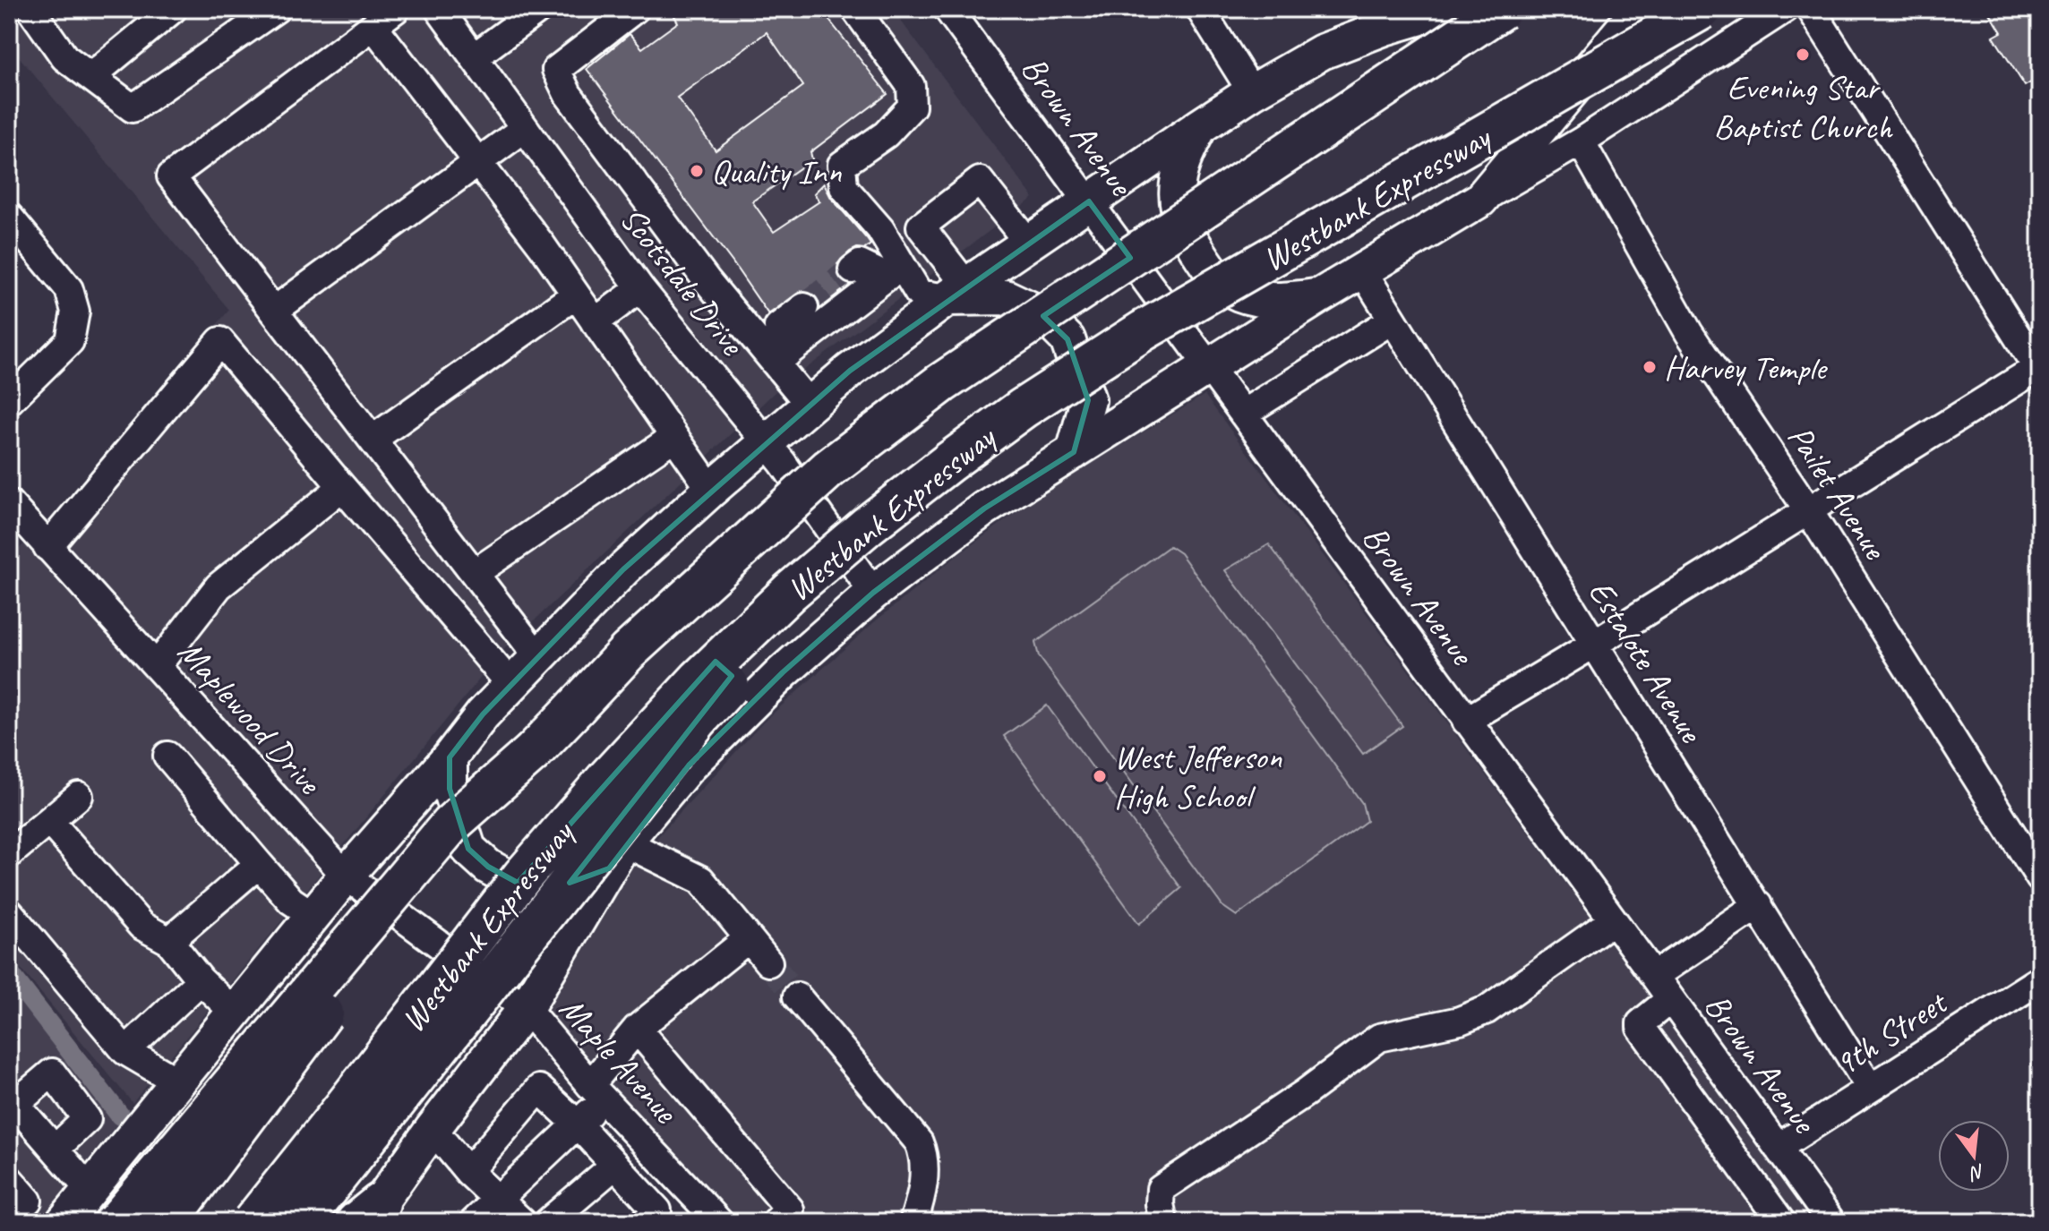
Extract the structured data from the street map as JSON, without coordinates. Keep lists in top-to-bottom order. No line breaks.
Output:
{"streets":{"highway":["Westbank Expressway"],"street":["Brown Avenue","Scotsdale Drive","Pailet Avenue","Estalote Avenue","Maplewood Drive","9th Street","Maple Avenue"]},"crossings":[["Brown Avenue","Westbank Expressway"],["Brown Avenue","9th Street"],["Westbank Expressway","Scotsdale Drive"],["Westbank Expressway","Pailet Avenue"],["Westbank Expressway","Estalote Avenue"],["Westbank Expressway","Maple Avenue"],["Estalote Avenue","9th Street"],["Maplewood Drive","Maple Avenue"]],"places":["Evening Star Baptist Church","Quality Inn","Harvey Temple","West Jefferson High School"],"north":"bottom"}
